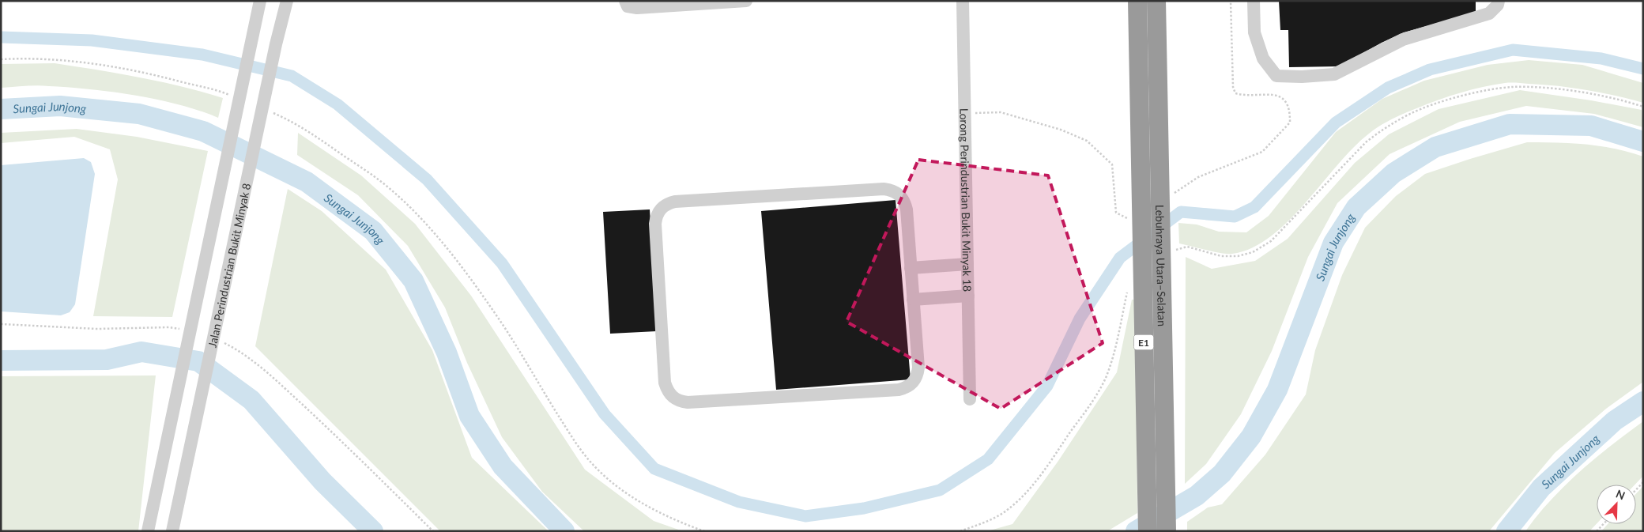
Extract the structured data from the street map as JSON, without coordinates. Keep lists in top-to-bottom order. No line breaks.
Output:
{"streets":{"highway":["Lebuhraya Utara–Selatan","E1"],"street":["Lorong Perindustrian Bukit Minyak 18","Jalan Perindustrian Bukit Minyak 8"]},"water":["Sungai Junjong"],"north":"top right"}
